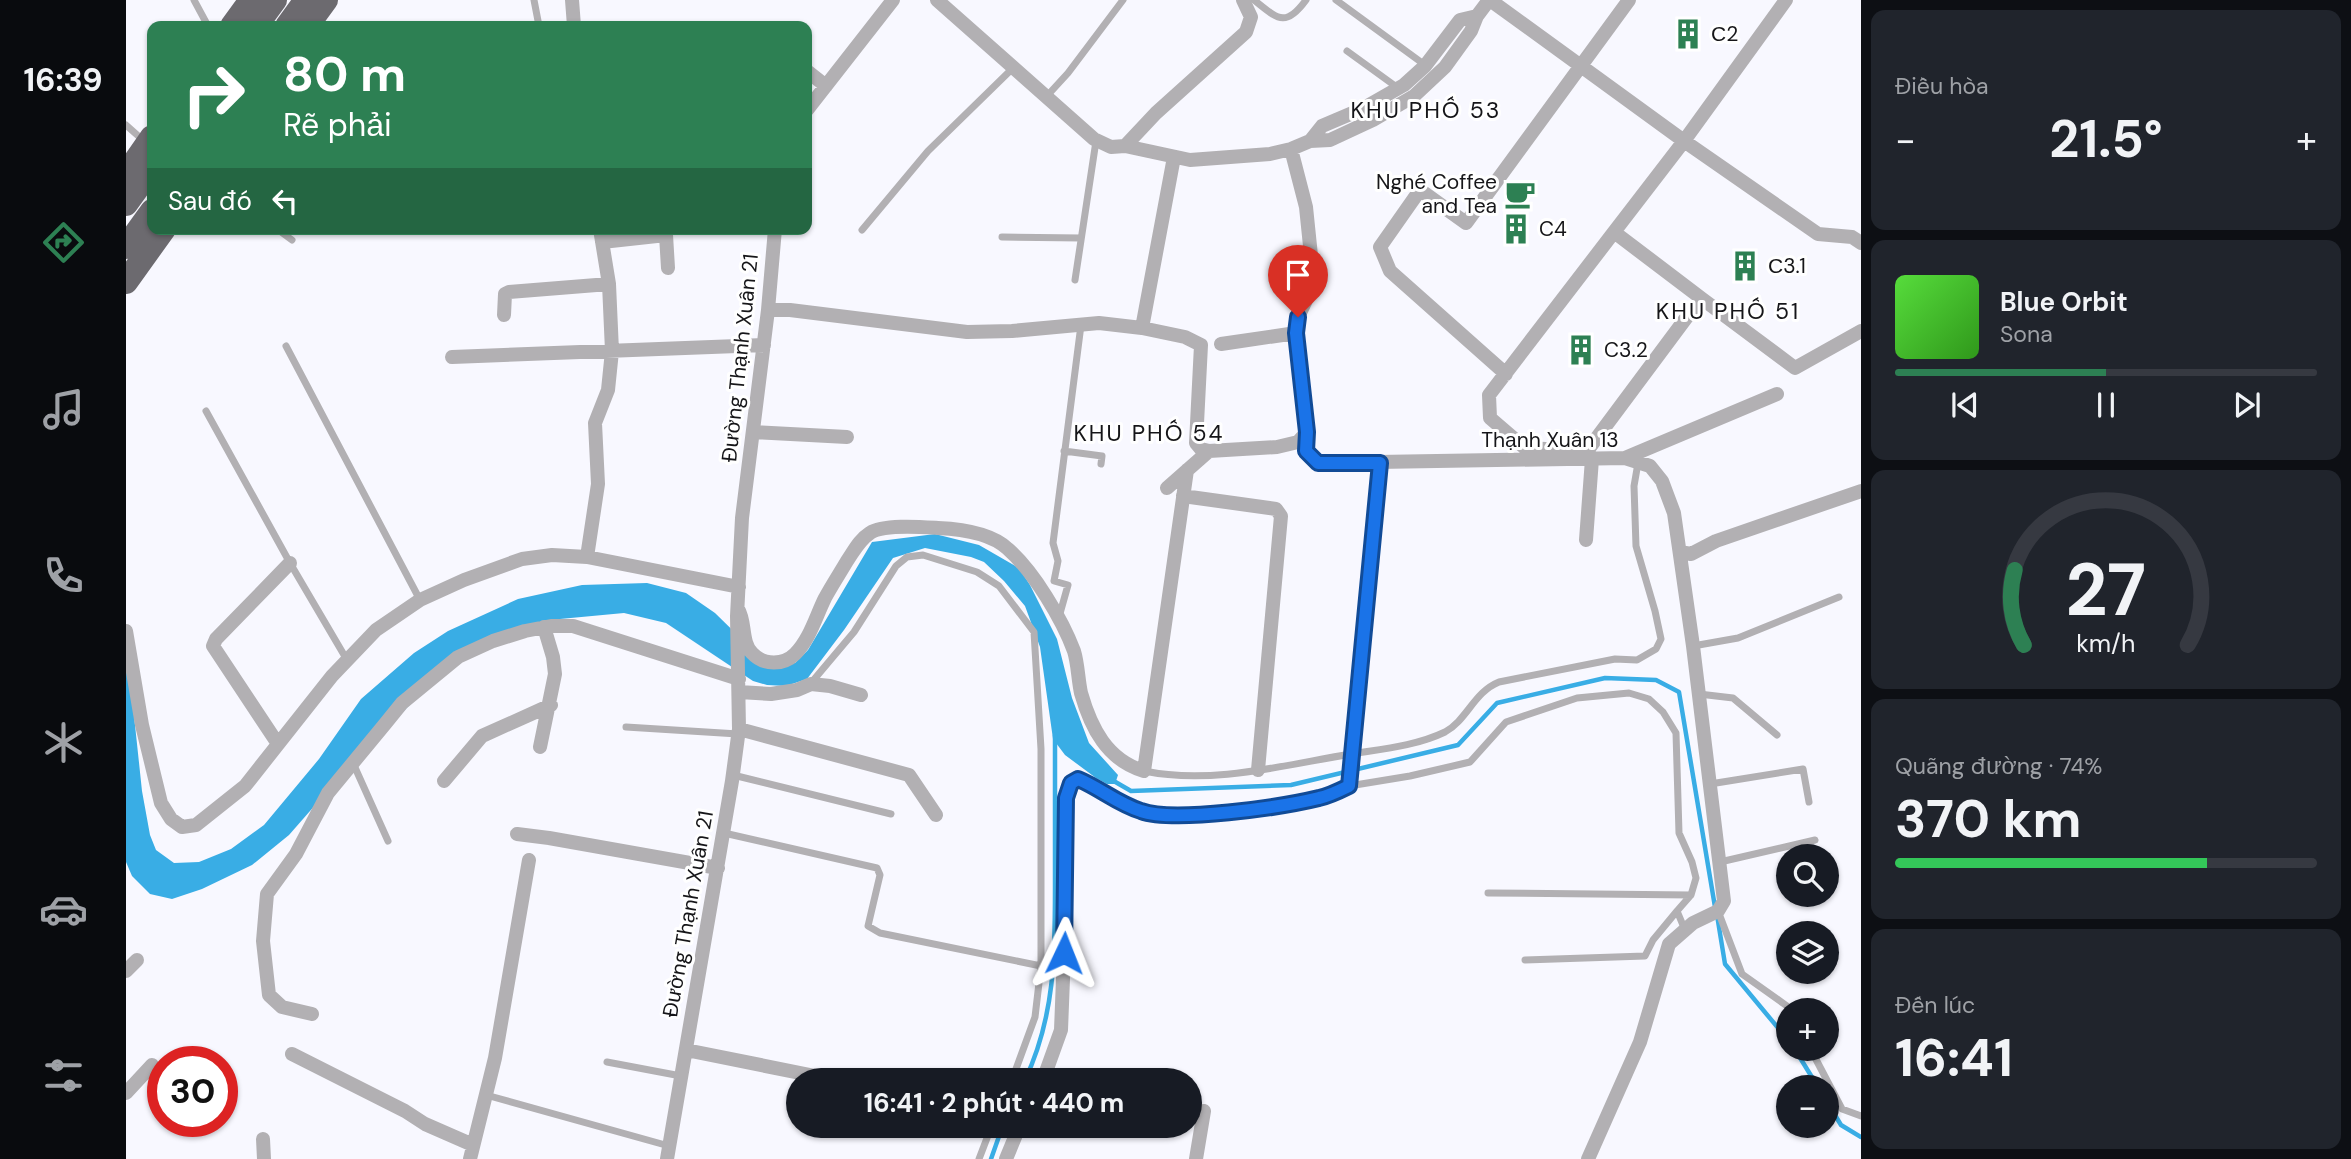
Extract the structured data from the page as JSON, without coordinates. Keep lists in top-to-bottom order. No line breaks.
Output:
{"streets":{"street":["Đường Thạnh Xuân 21","Thạnh Xuân 13"]},"districts":["KHU PHỐ 53","KHU PHỐ 51","KHU PHỐ 54"],"places":{"building":["С2","C4","С3.1","C3.2"],"cafe":["Nghé Coffee and Tea"]},"page":{"tabs":"16:39","tile":["Điều hòa",["Quãng đường · 74%","370 km"],["Đến lúc","16:41"]],"turn":["80 m","Rẽ phải"],"heat":["−","21.5°","+"],"then":"Sau đó","song":["Blue Orbit","Sona"],"map_buttons":["+","−"],"limit":"30","trip":"16:41 · 2 phút · 440 m","gauge":["27","km/h"]}}
